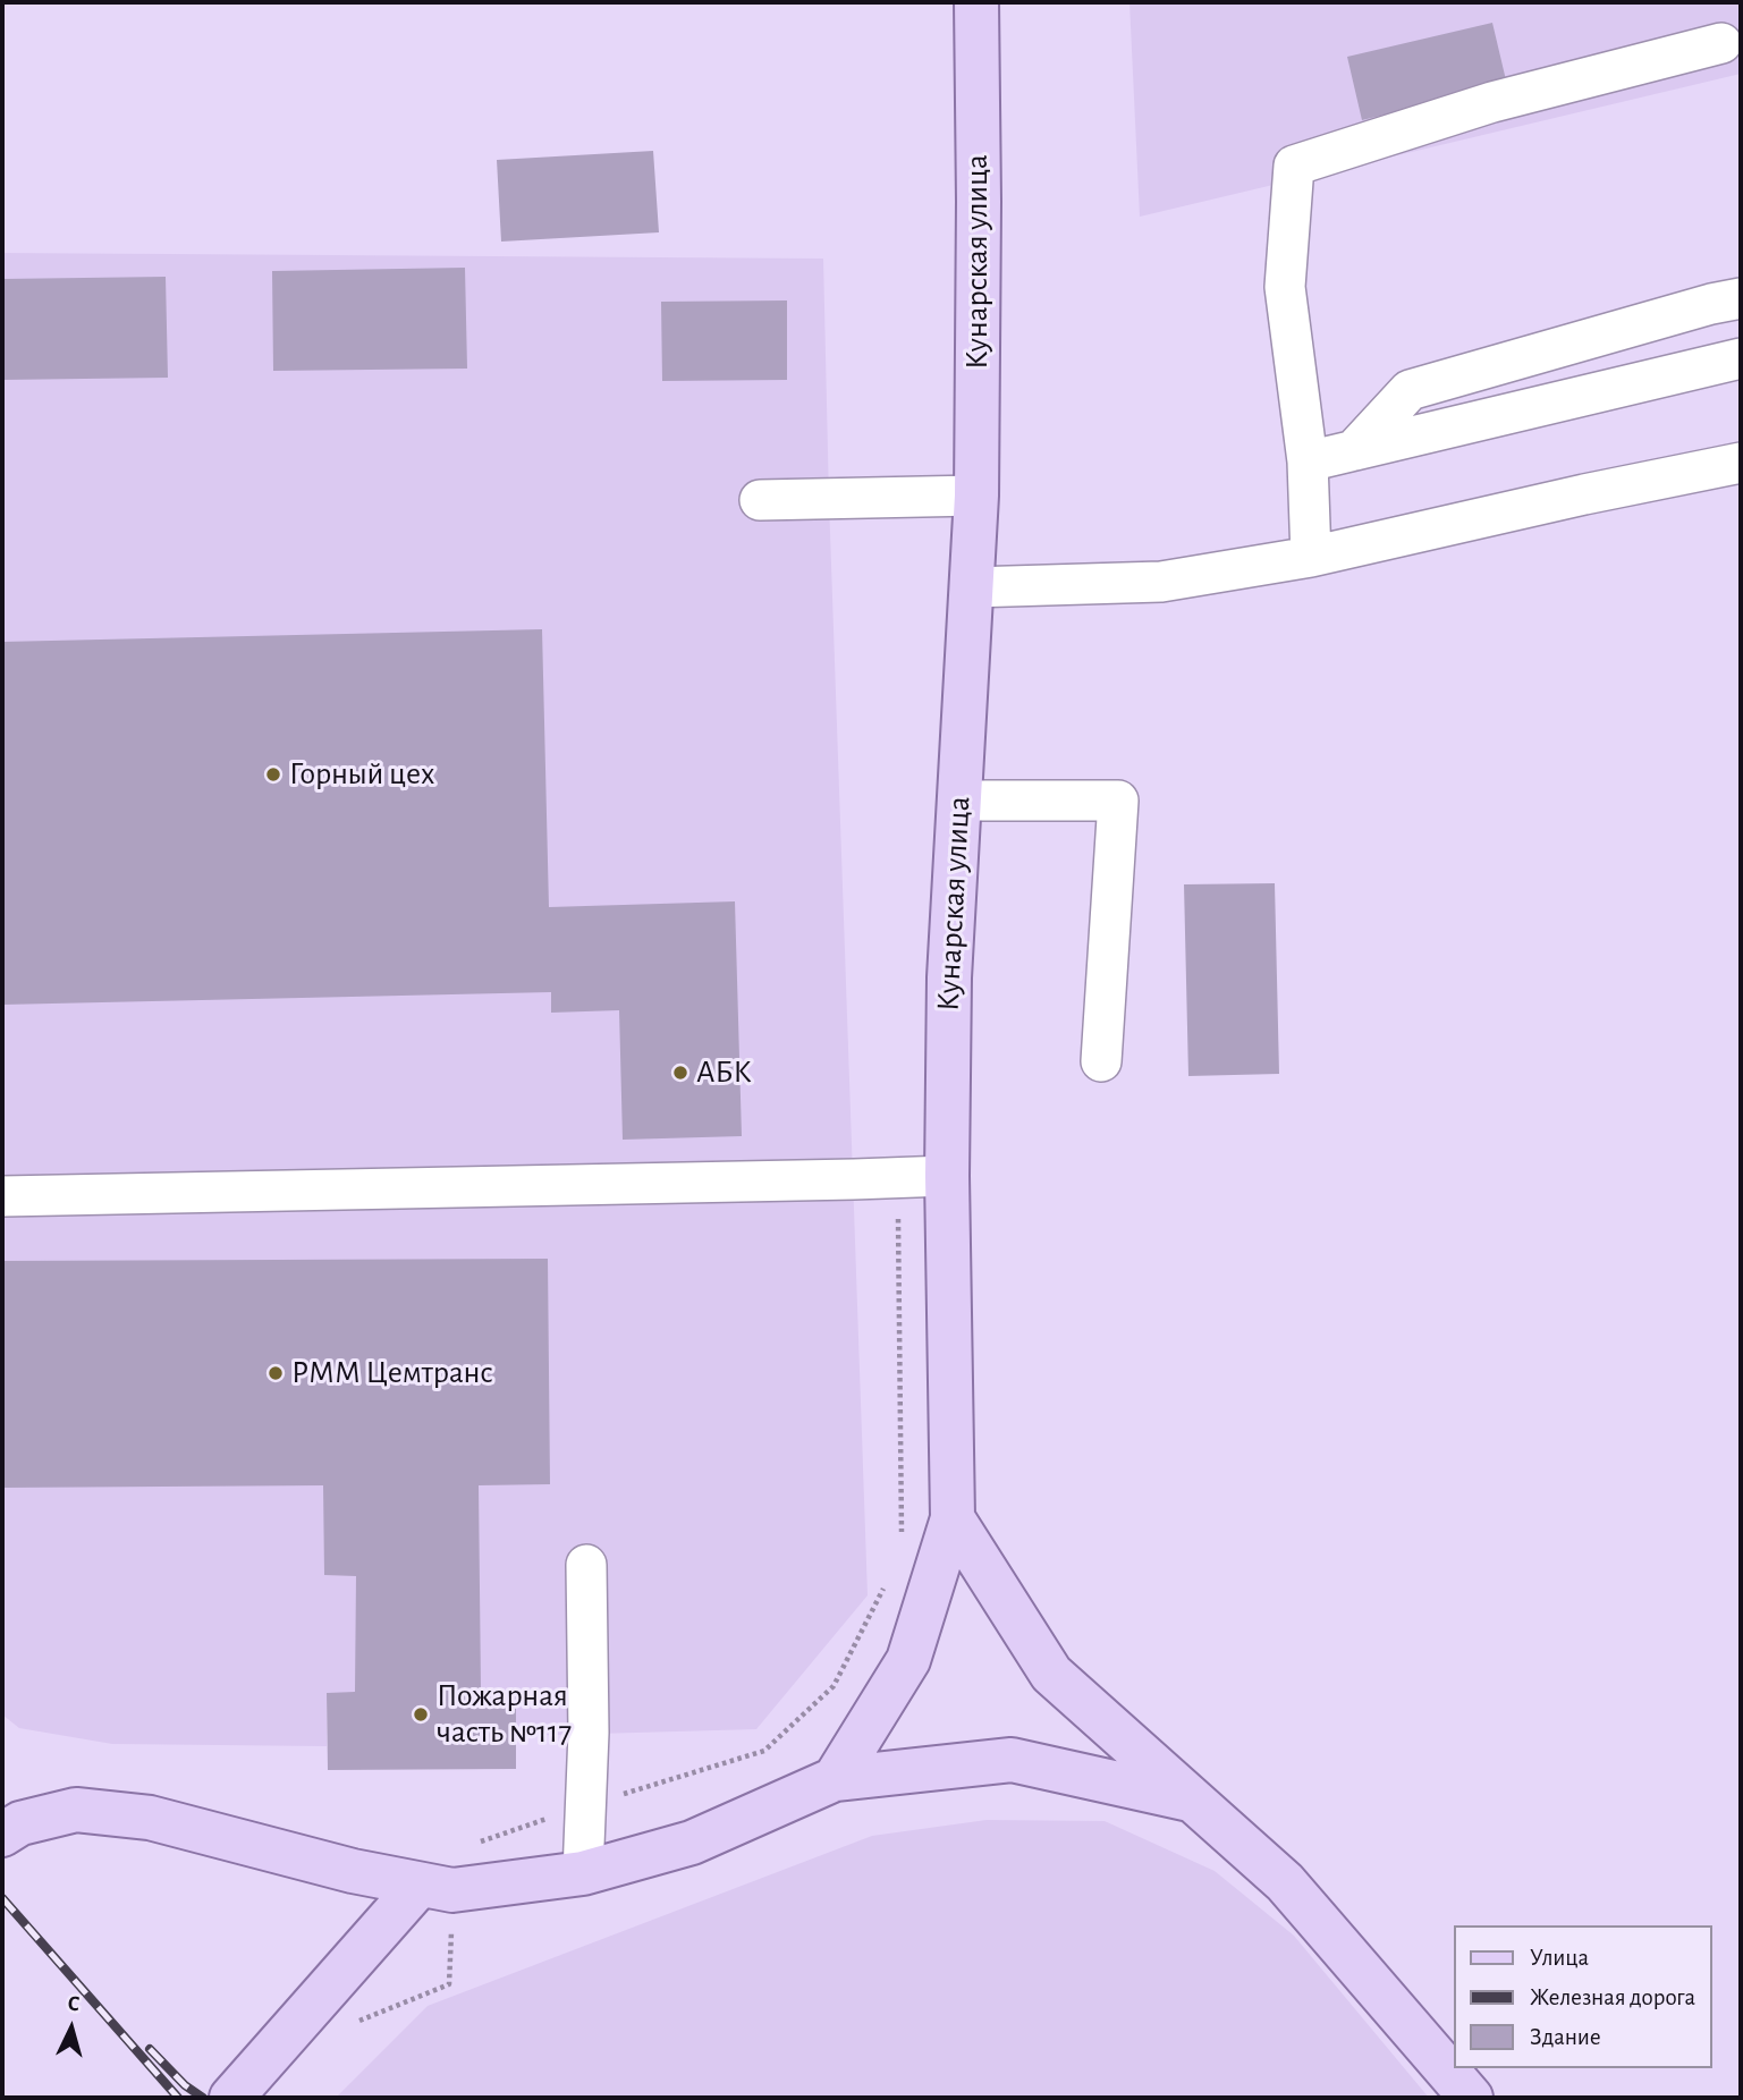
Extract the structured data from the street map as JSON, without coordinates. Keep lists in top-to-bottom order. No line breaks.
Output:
{"streets":{"main road":["Кунарская улица"]},"places":["Горный цех","АБК","РММ Цемтранс","Пожарная часть №117"],"legend":["Улица","Железная дорога","Здание"],"north":"top"}
